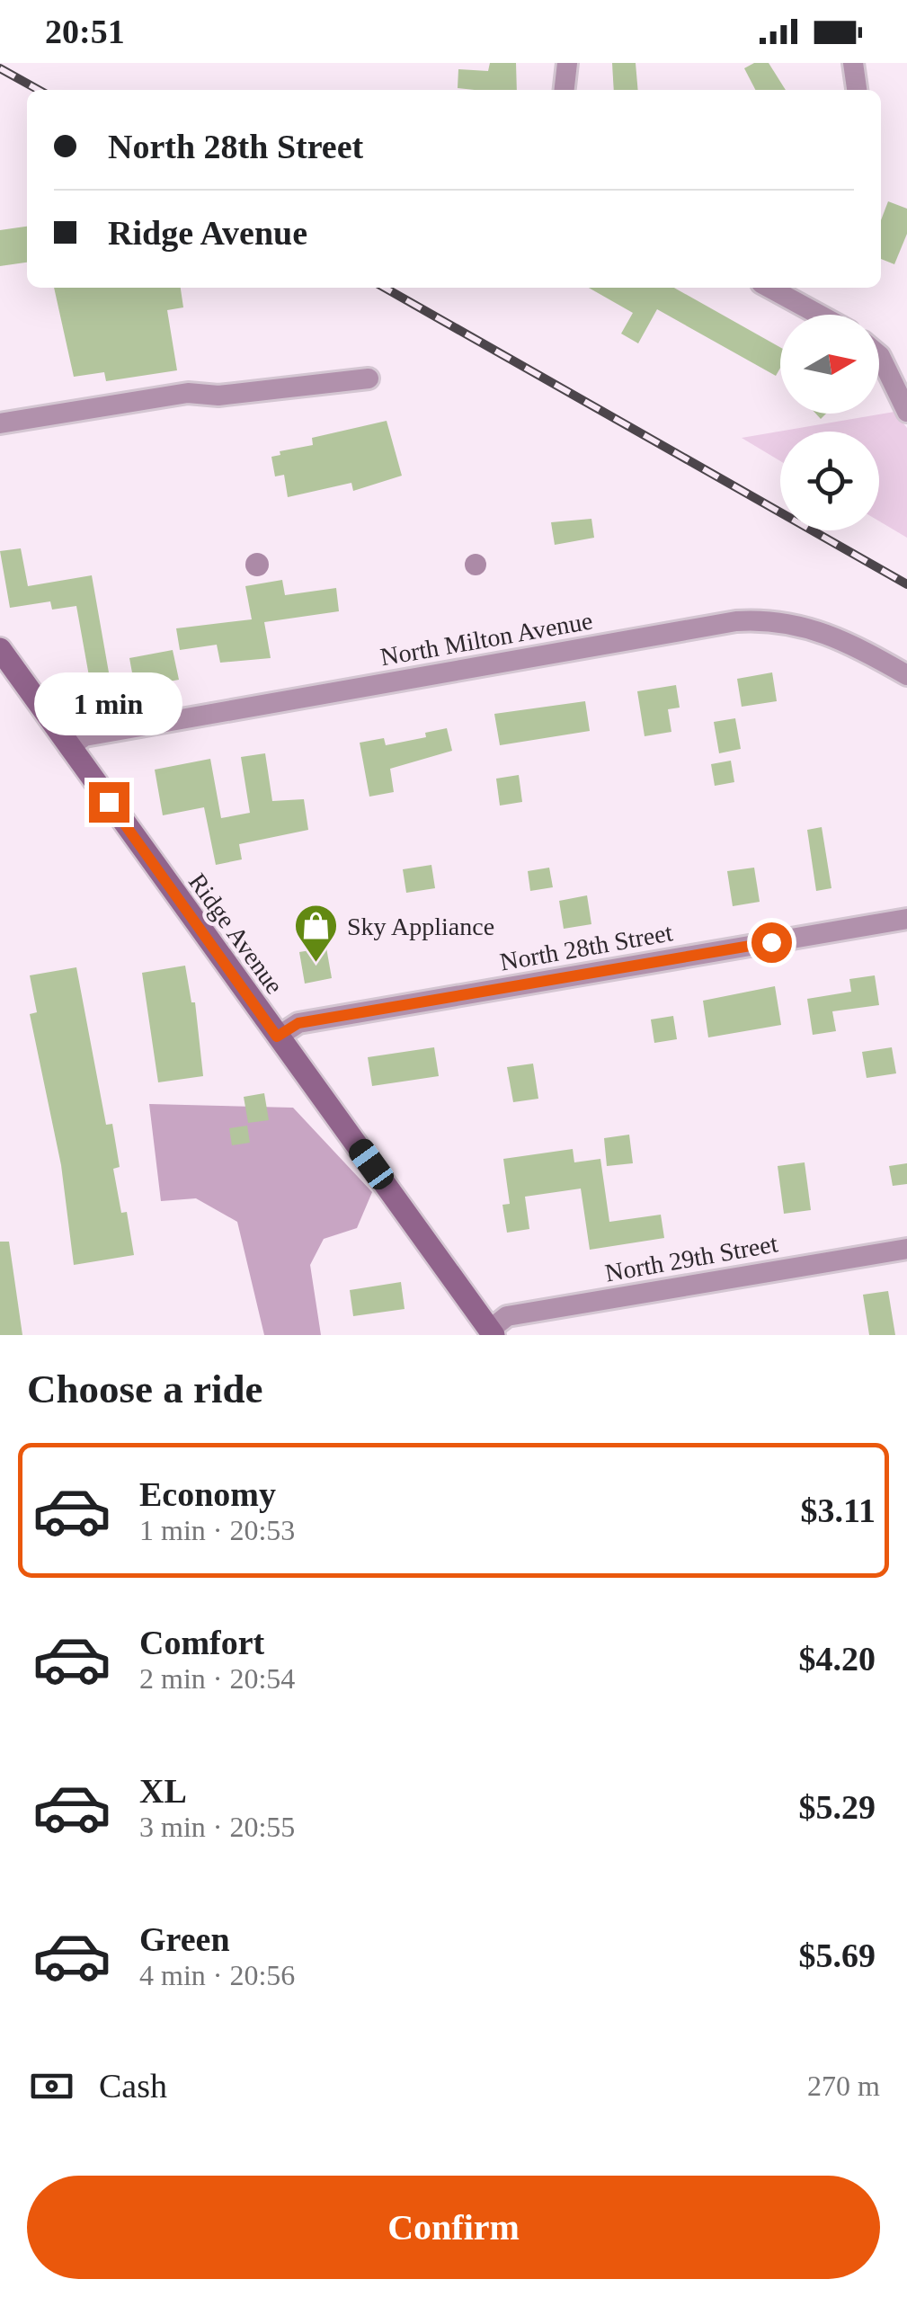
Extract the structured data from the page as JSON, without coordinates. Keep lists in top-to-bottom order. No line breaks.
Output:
{"streets":{"street":["North Milton Avenue","Ridge Avenue","North 28th Street","North 29th Street"]},"crossings":[["North Milton Avenue","Ridge Avenue"],["Ridge Avenue","North 28th Street"],["Ridge Avenue","North 29th Street"]],"places":{"shop":["Sky Appliance"]},"north":"right","page":{"status":"20:51","banner":["North 28th Street","Ridge Avenue"],"bubble":"1 min","heading":"Choose a ride","list":[{"name":"Economy","note":"1 min · 20:53","value":"$3.11"},{"name":"Comfort","note":"2 min · 20:54","value":"$4.20"},{"name":"XL","note":"3 min · 20:55","value":"$5.29"},{"name":"Green","note":"4 min · 20:56","value":"$5.69"}],"pay":["Cash","270 m"],"buttons":"Confirm"}}
